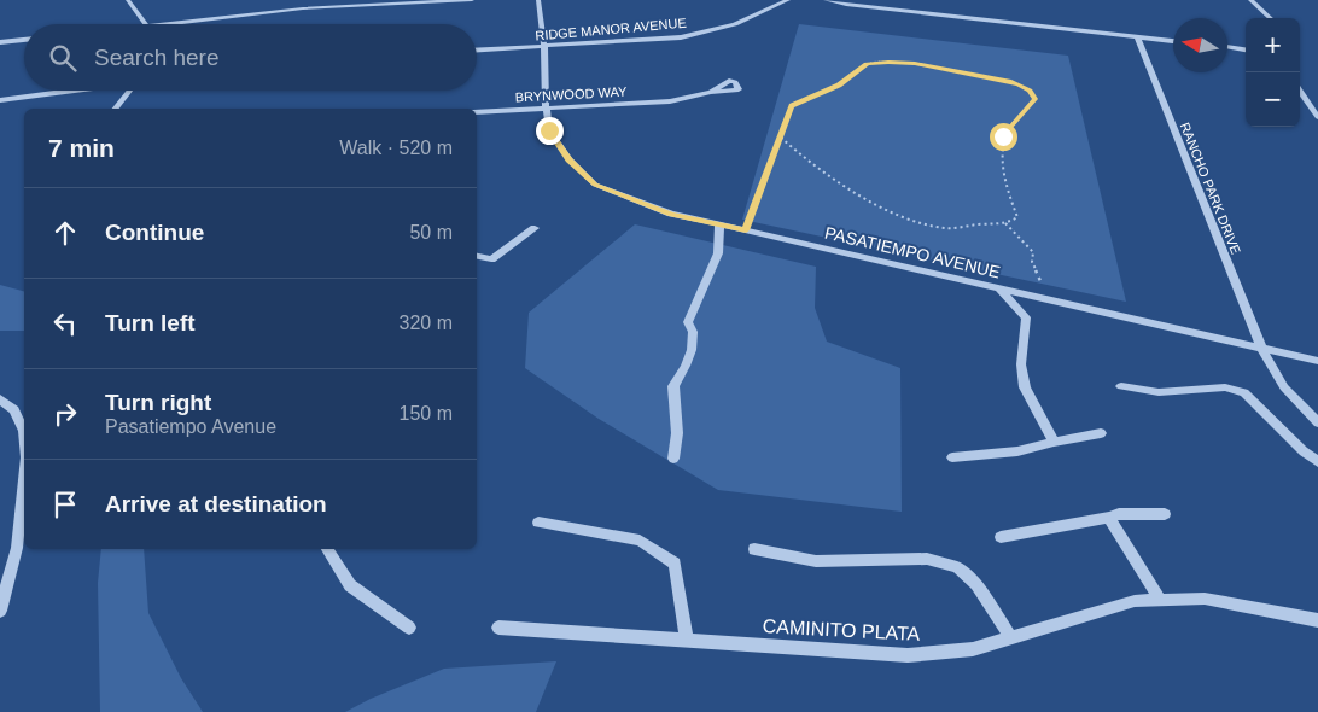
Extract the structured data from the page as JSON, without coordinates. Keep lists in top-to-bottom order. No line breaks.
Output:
{"streets":{"street":["RIDGE MANOR AVENUE","BRYNWOOD WAY","RANCHO PARK DRIVE","PASATIEMPO AVENUE","CAMINITO PLATA"]},"crossings":[["RIDGE MANOR AVENUE","PASATIEMPO AVENUE"],["BRYNWOOD WAY","PASATIEMPO AVENUE"],["RANCHO PARK DRIVE","PASATIEMPO AVENUE"]],"north":"left","page":{"map_buttons":["+","−"],"search":"Search here","heading":["7 min","Walk · 520 m"],"list":[["Continue","50 m"],["Turn left","320 m"],["Turn right","Pasatiempo Avenue","150 m"],"Arrive at destination"]}}
